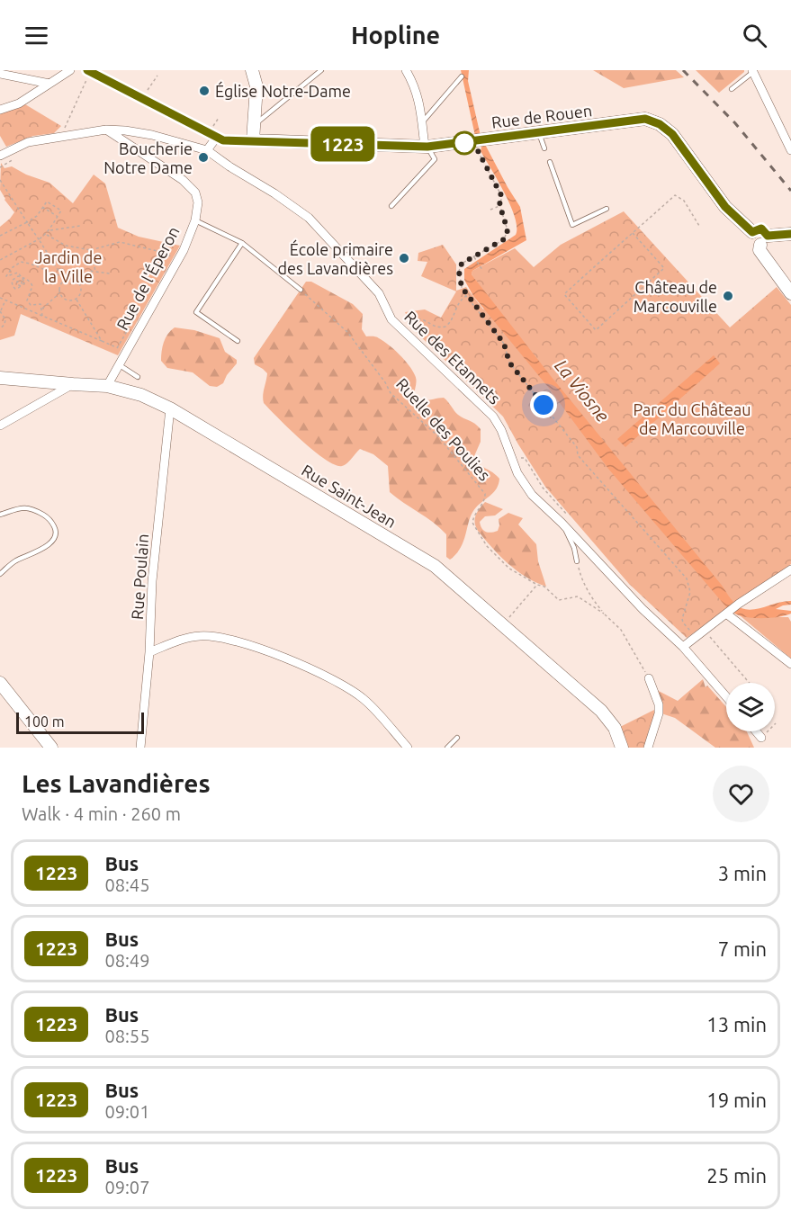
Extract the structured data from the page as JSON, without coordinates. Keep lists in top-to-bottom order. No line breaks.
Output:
{"streets":{"street":["Rue de Rouen","Rue de l'Éperon","Rue des Etannets","Rue Saint-Jean","Rue Poulain"],"path":["Ruelle des Poulies"]},"crossings":[["Rue de l'Éperon","Rue des Etannets"],["Rue de l'Éperon","Rue Saint-Jean"],["Rue Saint-Jean","Rue Poulain"]],"water":["La Viosne"],"parks":["Jardin de la Ville","Parc du Château de Marcouville"],"places":["Église Notre-Dame","Boucherie Notre Dame","École primaire des Lavandières","Château de Marcouville"],"lines":["bus line 1223"],"scale_bar":"100 m","page":{"header":"Hopline","on_map":"1223","scale":"100 m","heading":["Les Lavandières","Walk · 4 min · 260 m"],"list":[{"mark":"1223","name":"Bus","note":"08:45","value":"3 min"},{"mark":"1223","name":"Bus","note":"08:49","value":"7 min"},{"mark":"1223","name":"Bus","note":"08:55","value":"13 min"},{"mark":"1223","name":"Bus","note":"09:01","value":"19 min"},{"mark":"1223","name":"Bus","note":"09:07","value":"25 min"}]}}
